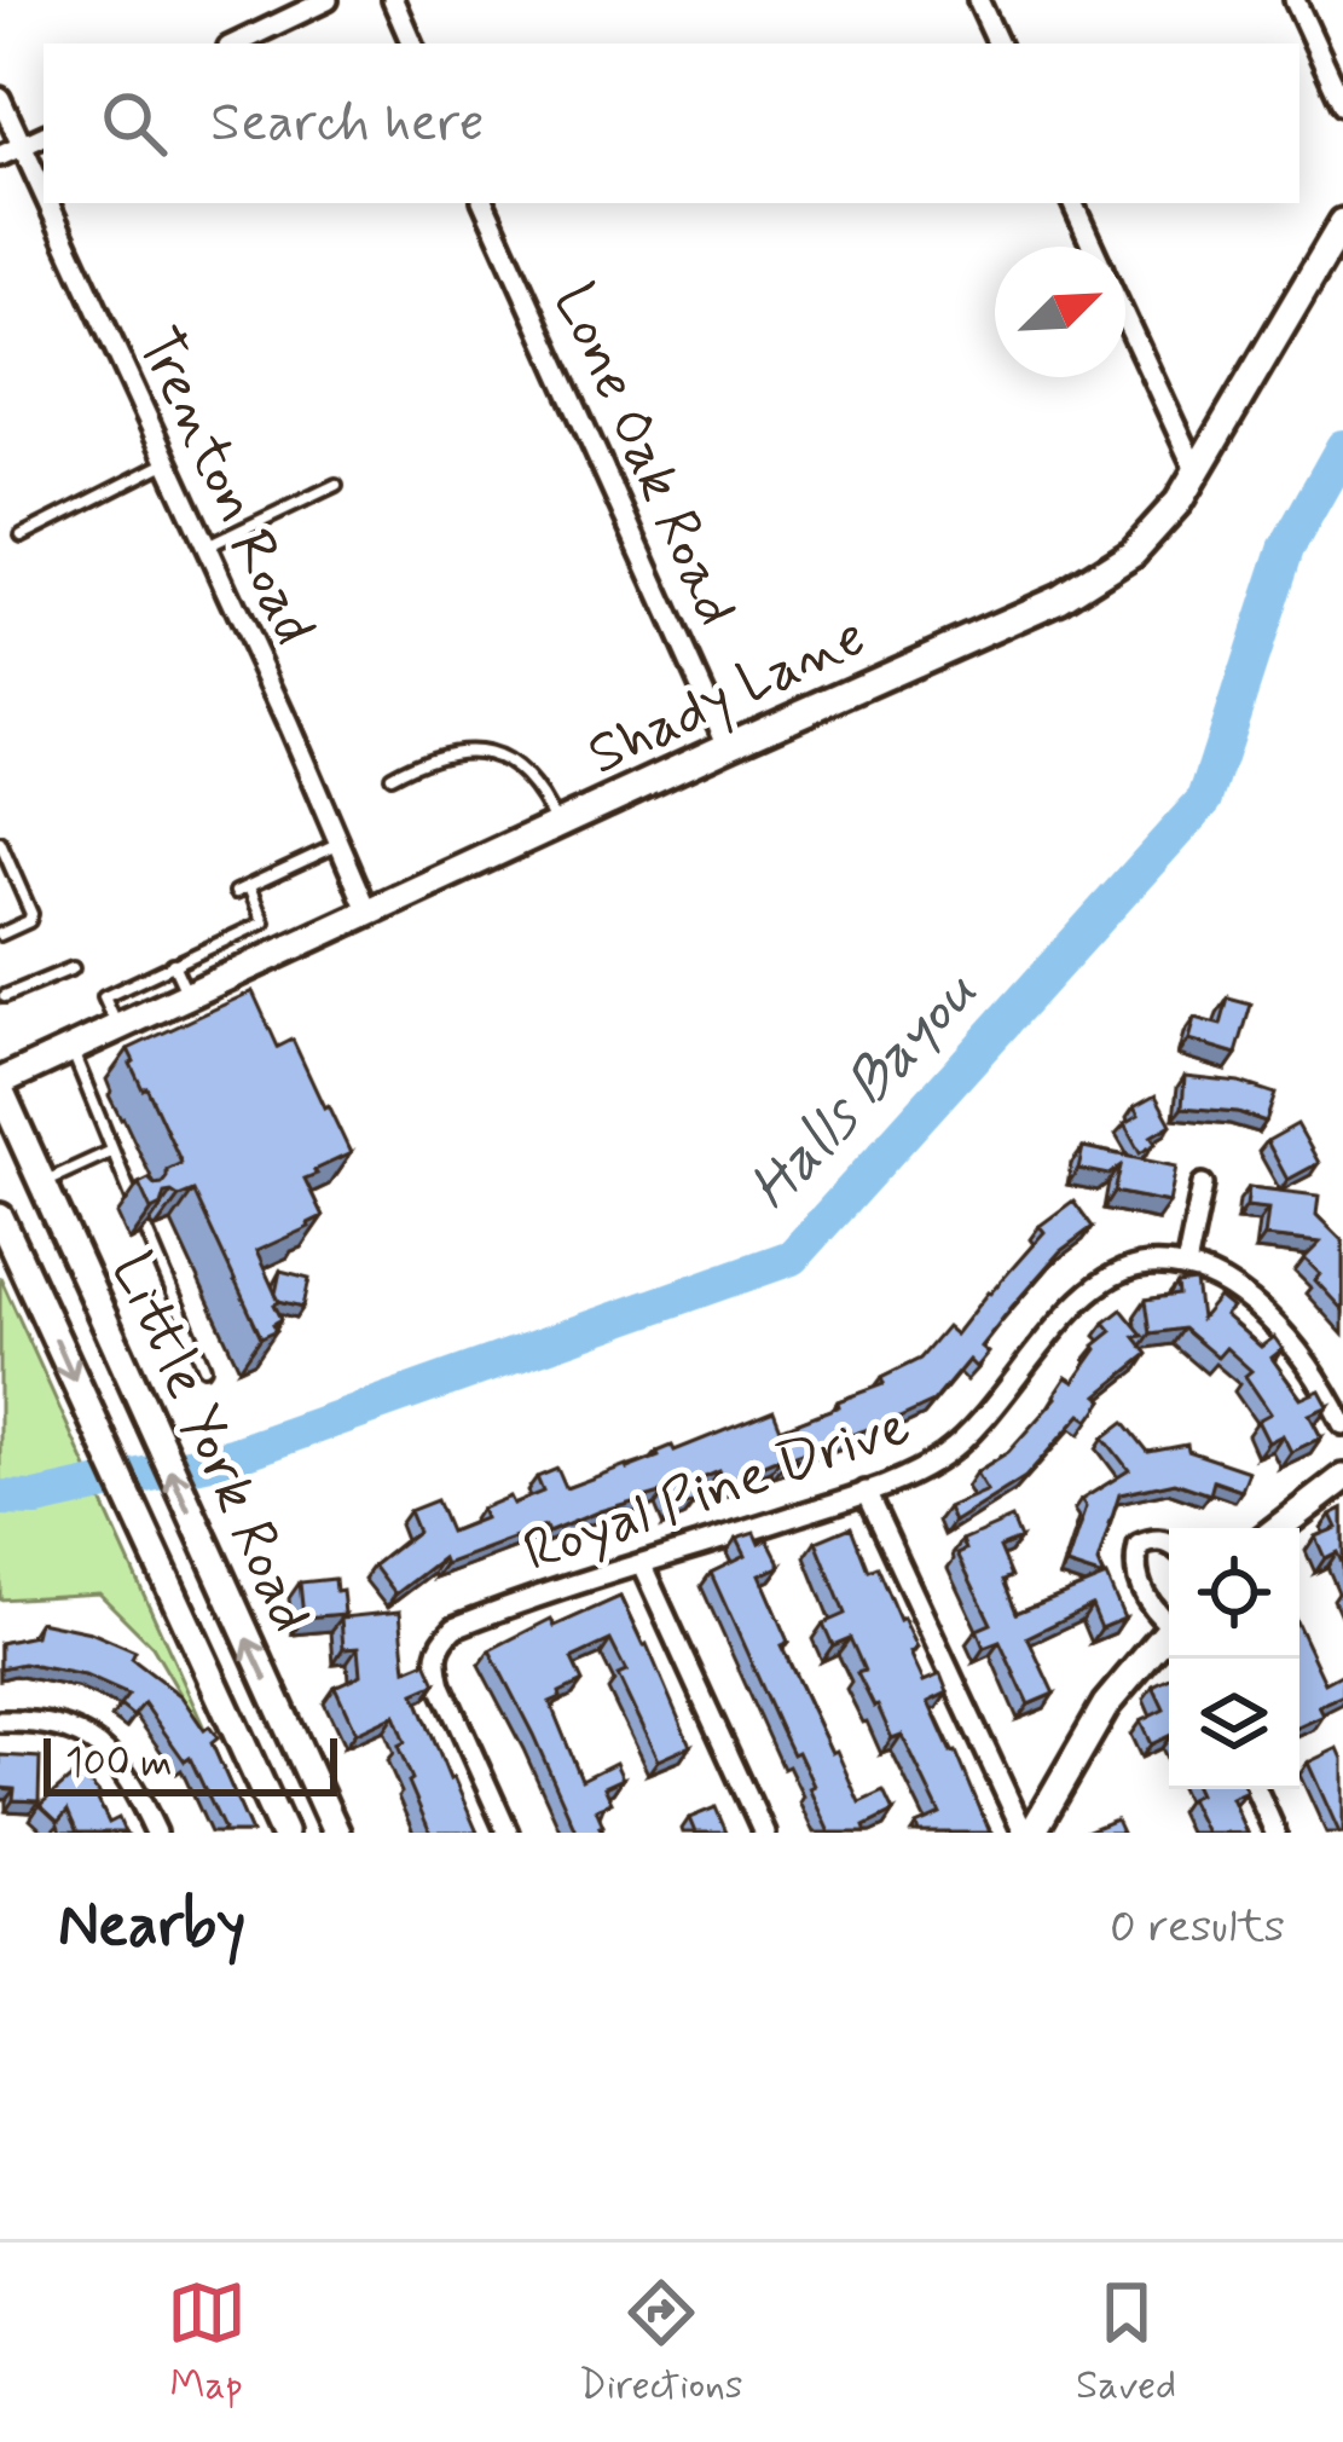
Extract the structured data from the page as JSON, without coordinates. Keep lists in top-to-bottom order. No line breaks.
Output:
{"streets":{"street":["Lone Oak Road","Trenton Road","Shady Lane","Little York Road","Royal Pine Drive"]},"crossings":[["Lone Oak Road","Shady Lane"],["Trenton Road","Shady Lane"],["Shady Lane","Little York Road"]],"water":["Halls Bayou"],"scale_bar":"100 m","north":"top right","page":{"search":"Search here","scale":"100 m","heading":["Nearby","0 results"],"nav":["Map","Directions","Saved"]}}
